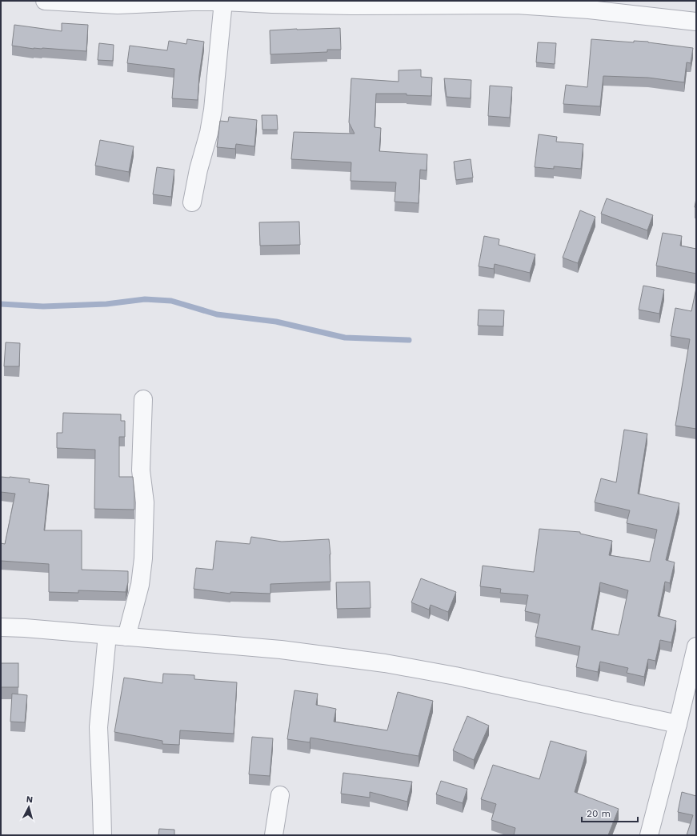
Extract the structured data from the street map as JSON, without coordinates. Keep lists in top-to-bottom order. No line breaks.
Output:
{"scale_bar":"20 m","north":"top"}
